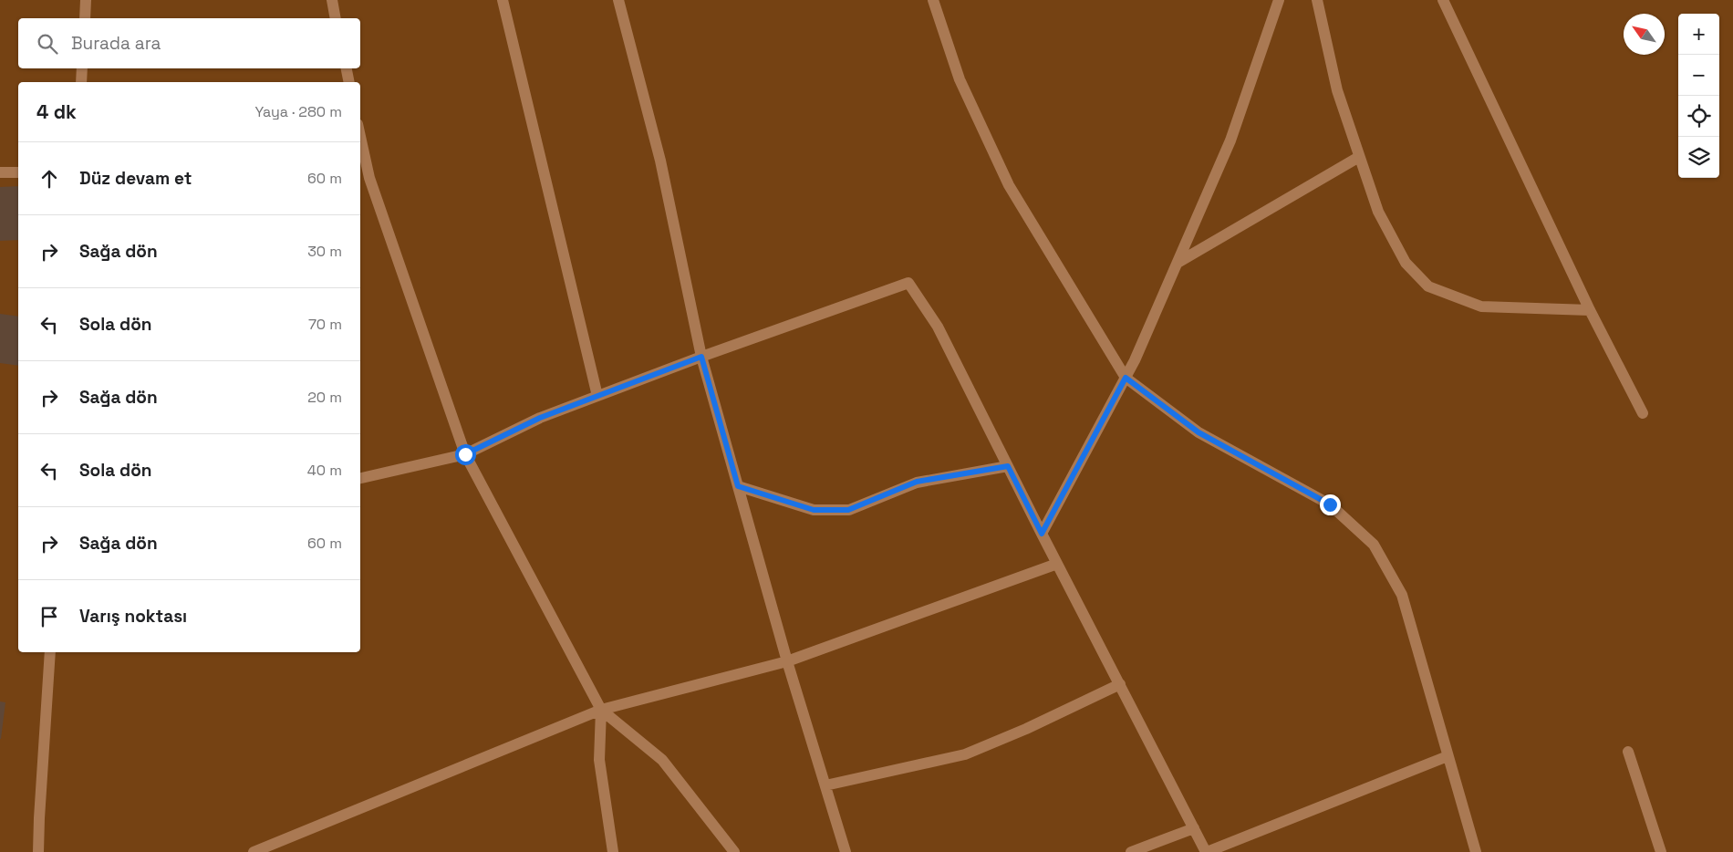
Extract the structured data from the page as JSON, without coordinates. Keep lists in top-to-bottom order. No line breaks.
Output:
{"north":"top left","page":{"map_buttons":["+","−"],"search":"Burada ara","heading":["4 dk","Yaya · 280 m"],"list":[["Düz devam et","60 m"],["Sağa dön","30 m"],["Sola dön","70 m"],["Sağa dön","20 m"],["Sola dön","40 m"],["Sağa dön","60 m"],"Varış noktası"]}}
